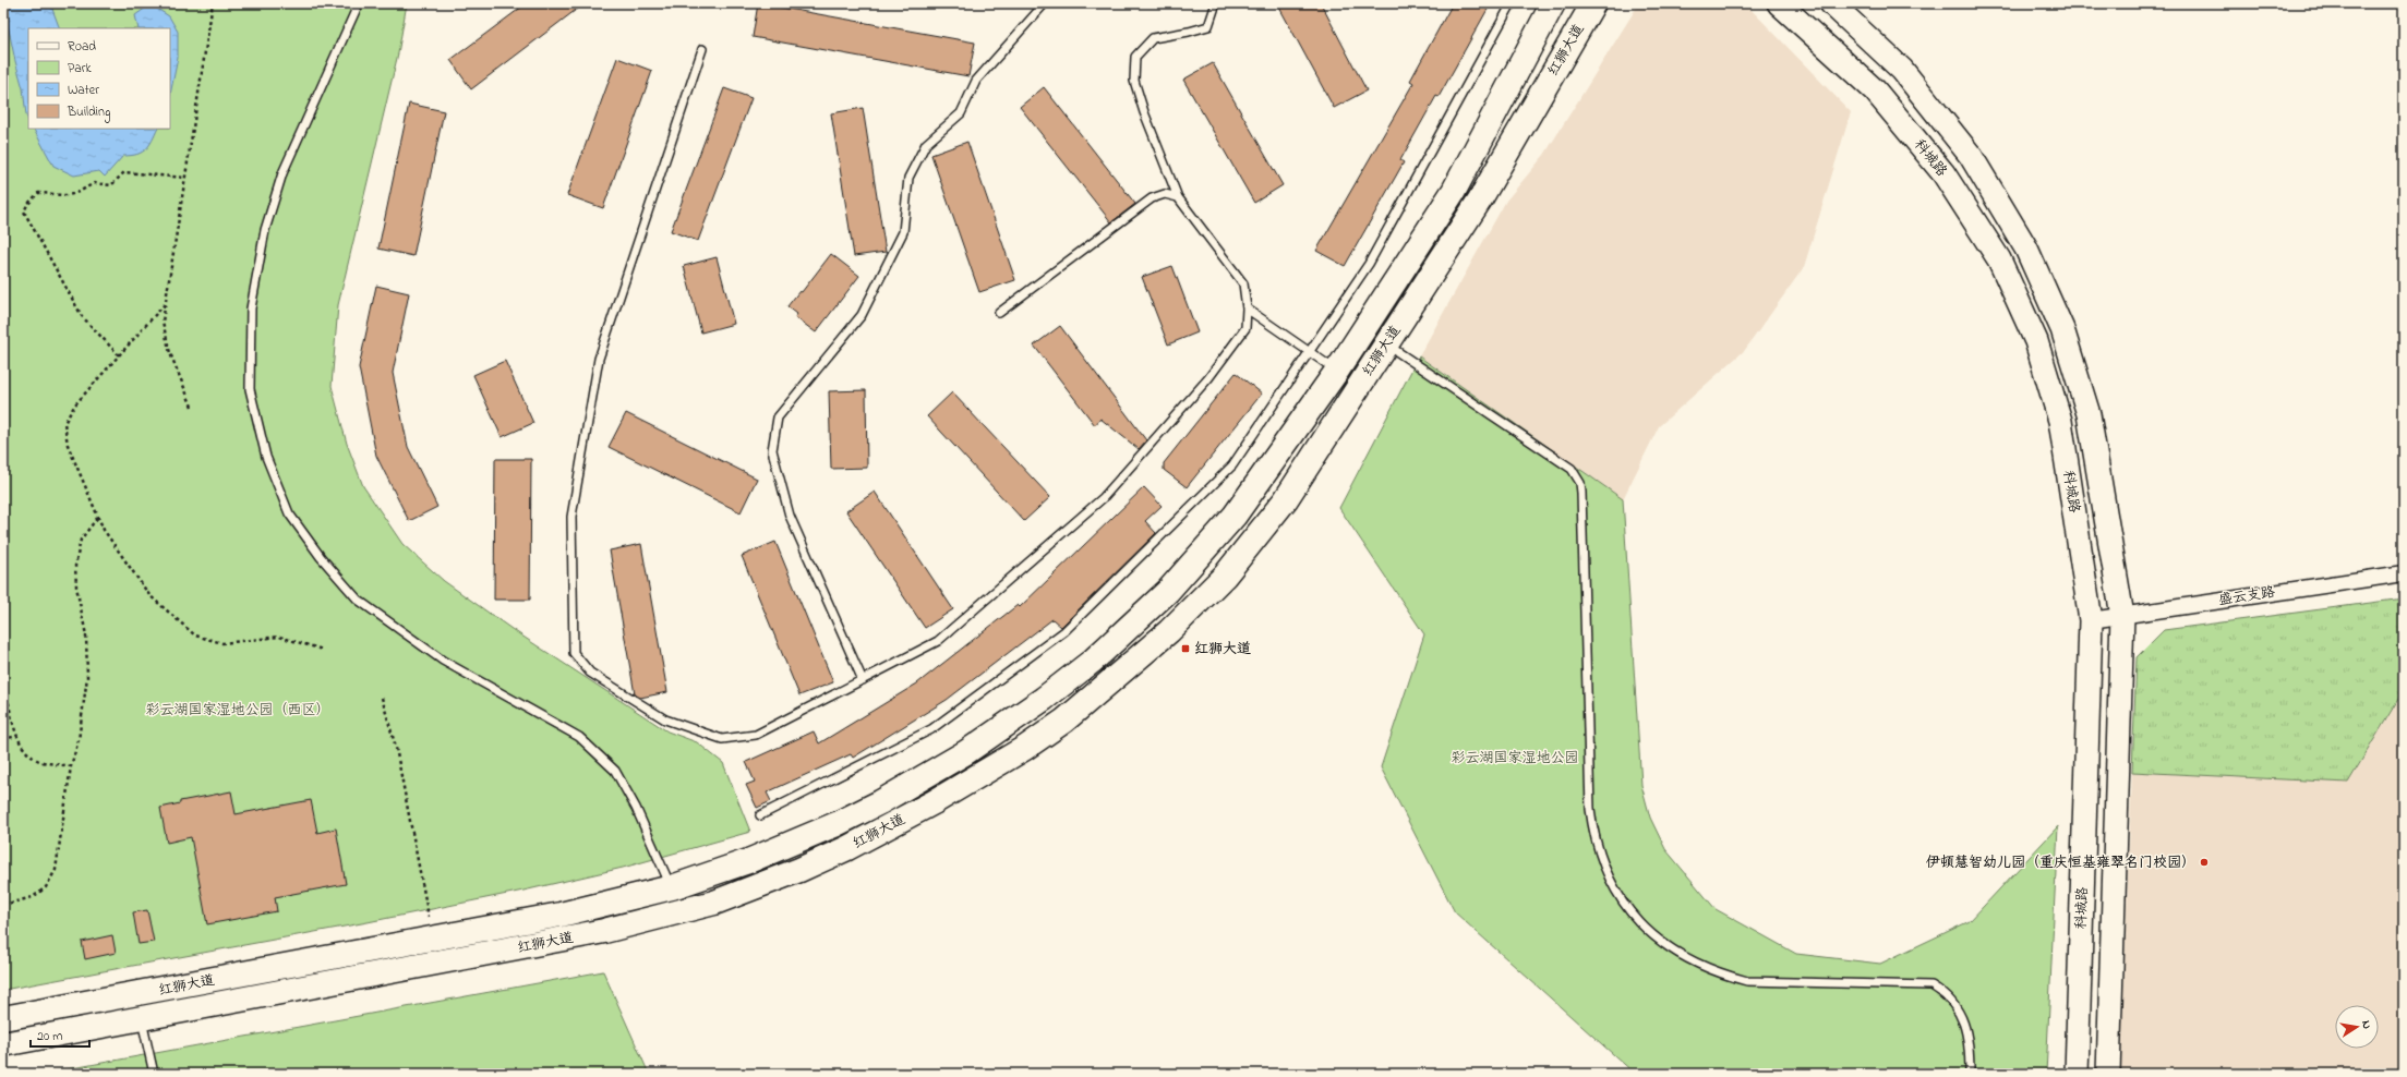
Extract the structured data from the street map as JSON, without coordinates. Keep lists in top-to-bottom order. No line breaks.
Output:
{"streets":{"main road":["红狮大道","科城路"],"street":["盛云支路"]},"crossings":[["科城路","盛云支路"]],"parks":["彩云湖国家湿地公园（西区）","彩云湖国家湿地公园"],"places":{"transit":["红狮大道"],"other":["伊顿慧智幼儿园（重庆恒基雍翠名门校园）"]},"legend":["Road","Park","Water","Building"],"scale_bar":"20 m","north":"right"}
